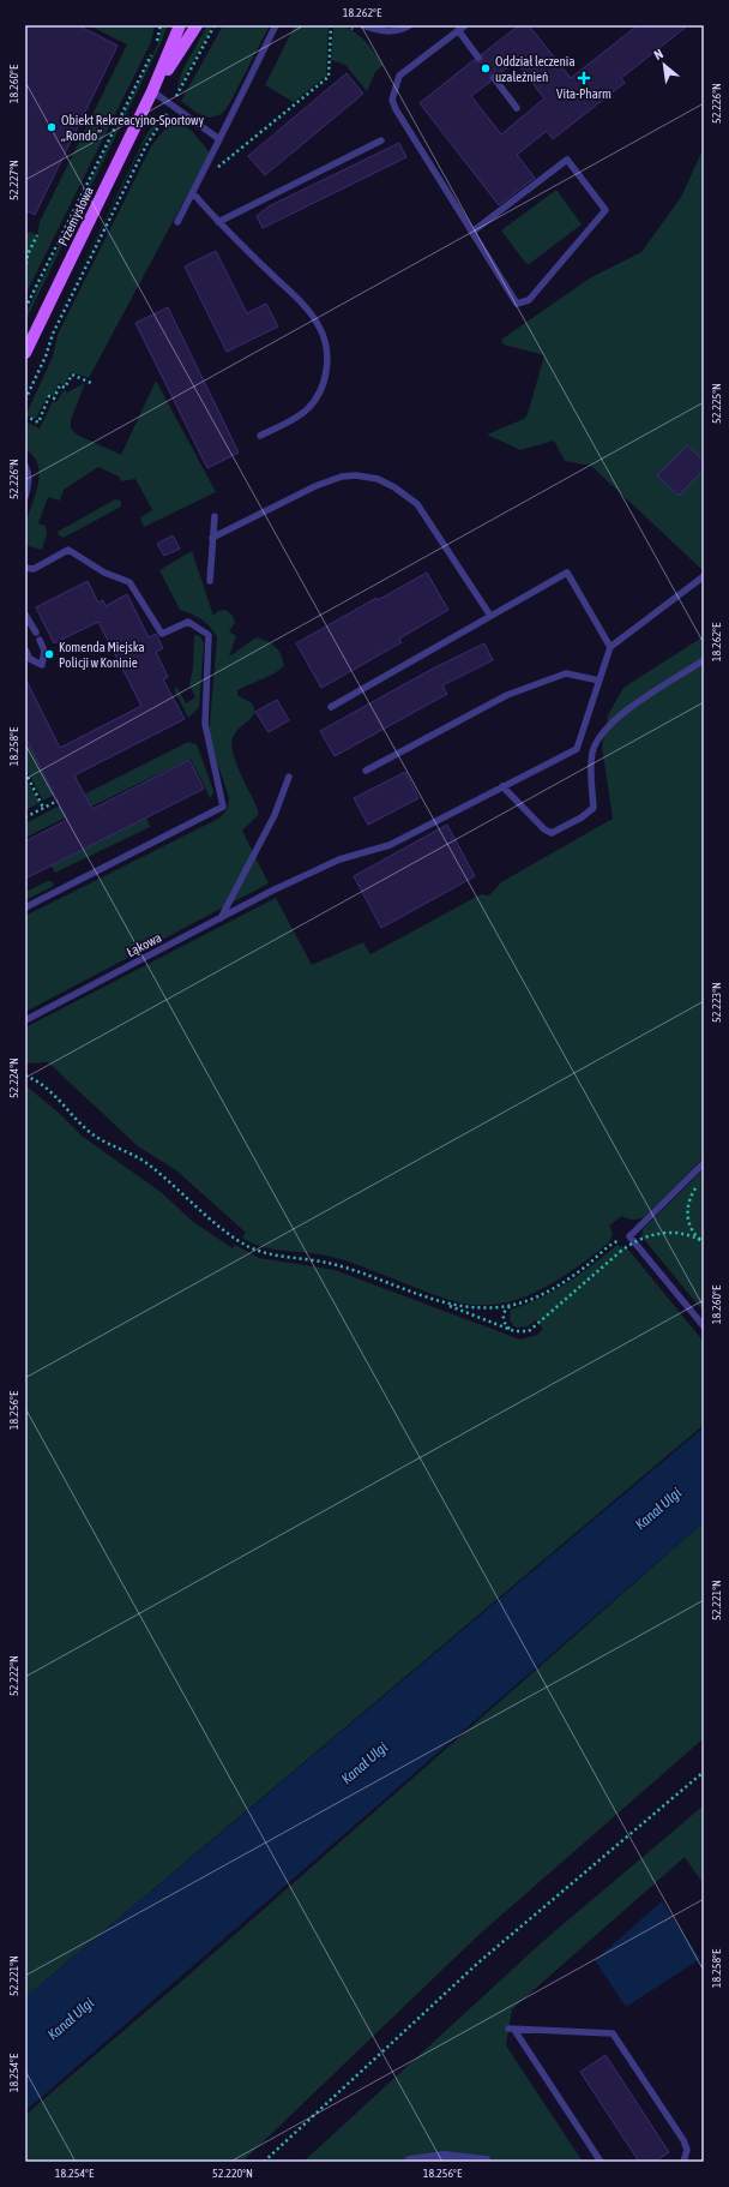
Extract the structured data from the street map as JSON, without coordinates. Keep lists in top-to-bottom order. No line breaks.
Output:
{"streets":{"main road":["Przemysłowa"],"lane":["Łąkowa"]},"water":["Kanał Ulgi"],"places":{"other":["Oddział leczenia uzależnień","Obiekt Rekreacyjno-Sportowy „Rondo”","Komenda Miejska Policji w Koninie"],"health":["Vita-Pharm"]},"north":"top left","coordinates":["18.262°E","18.260°E","52.226°N","52.227°N","52.225°N","18.258°E","52.223°N","52.224°N","18.256°E","52.221°N","52.222°N","18.254°E","52.220°N"]}
